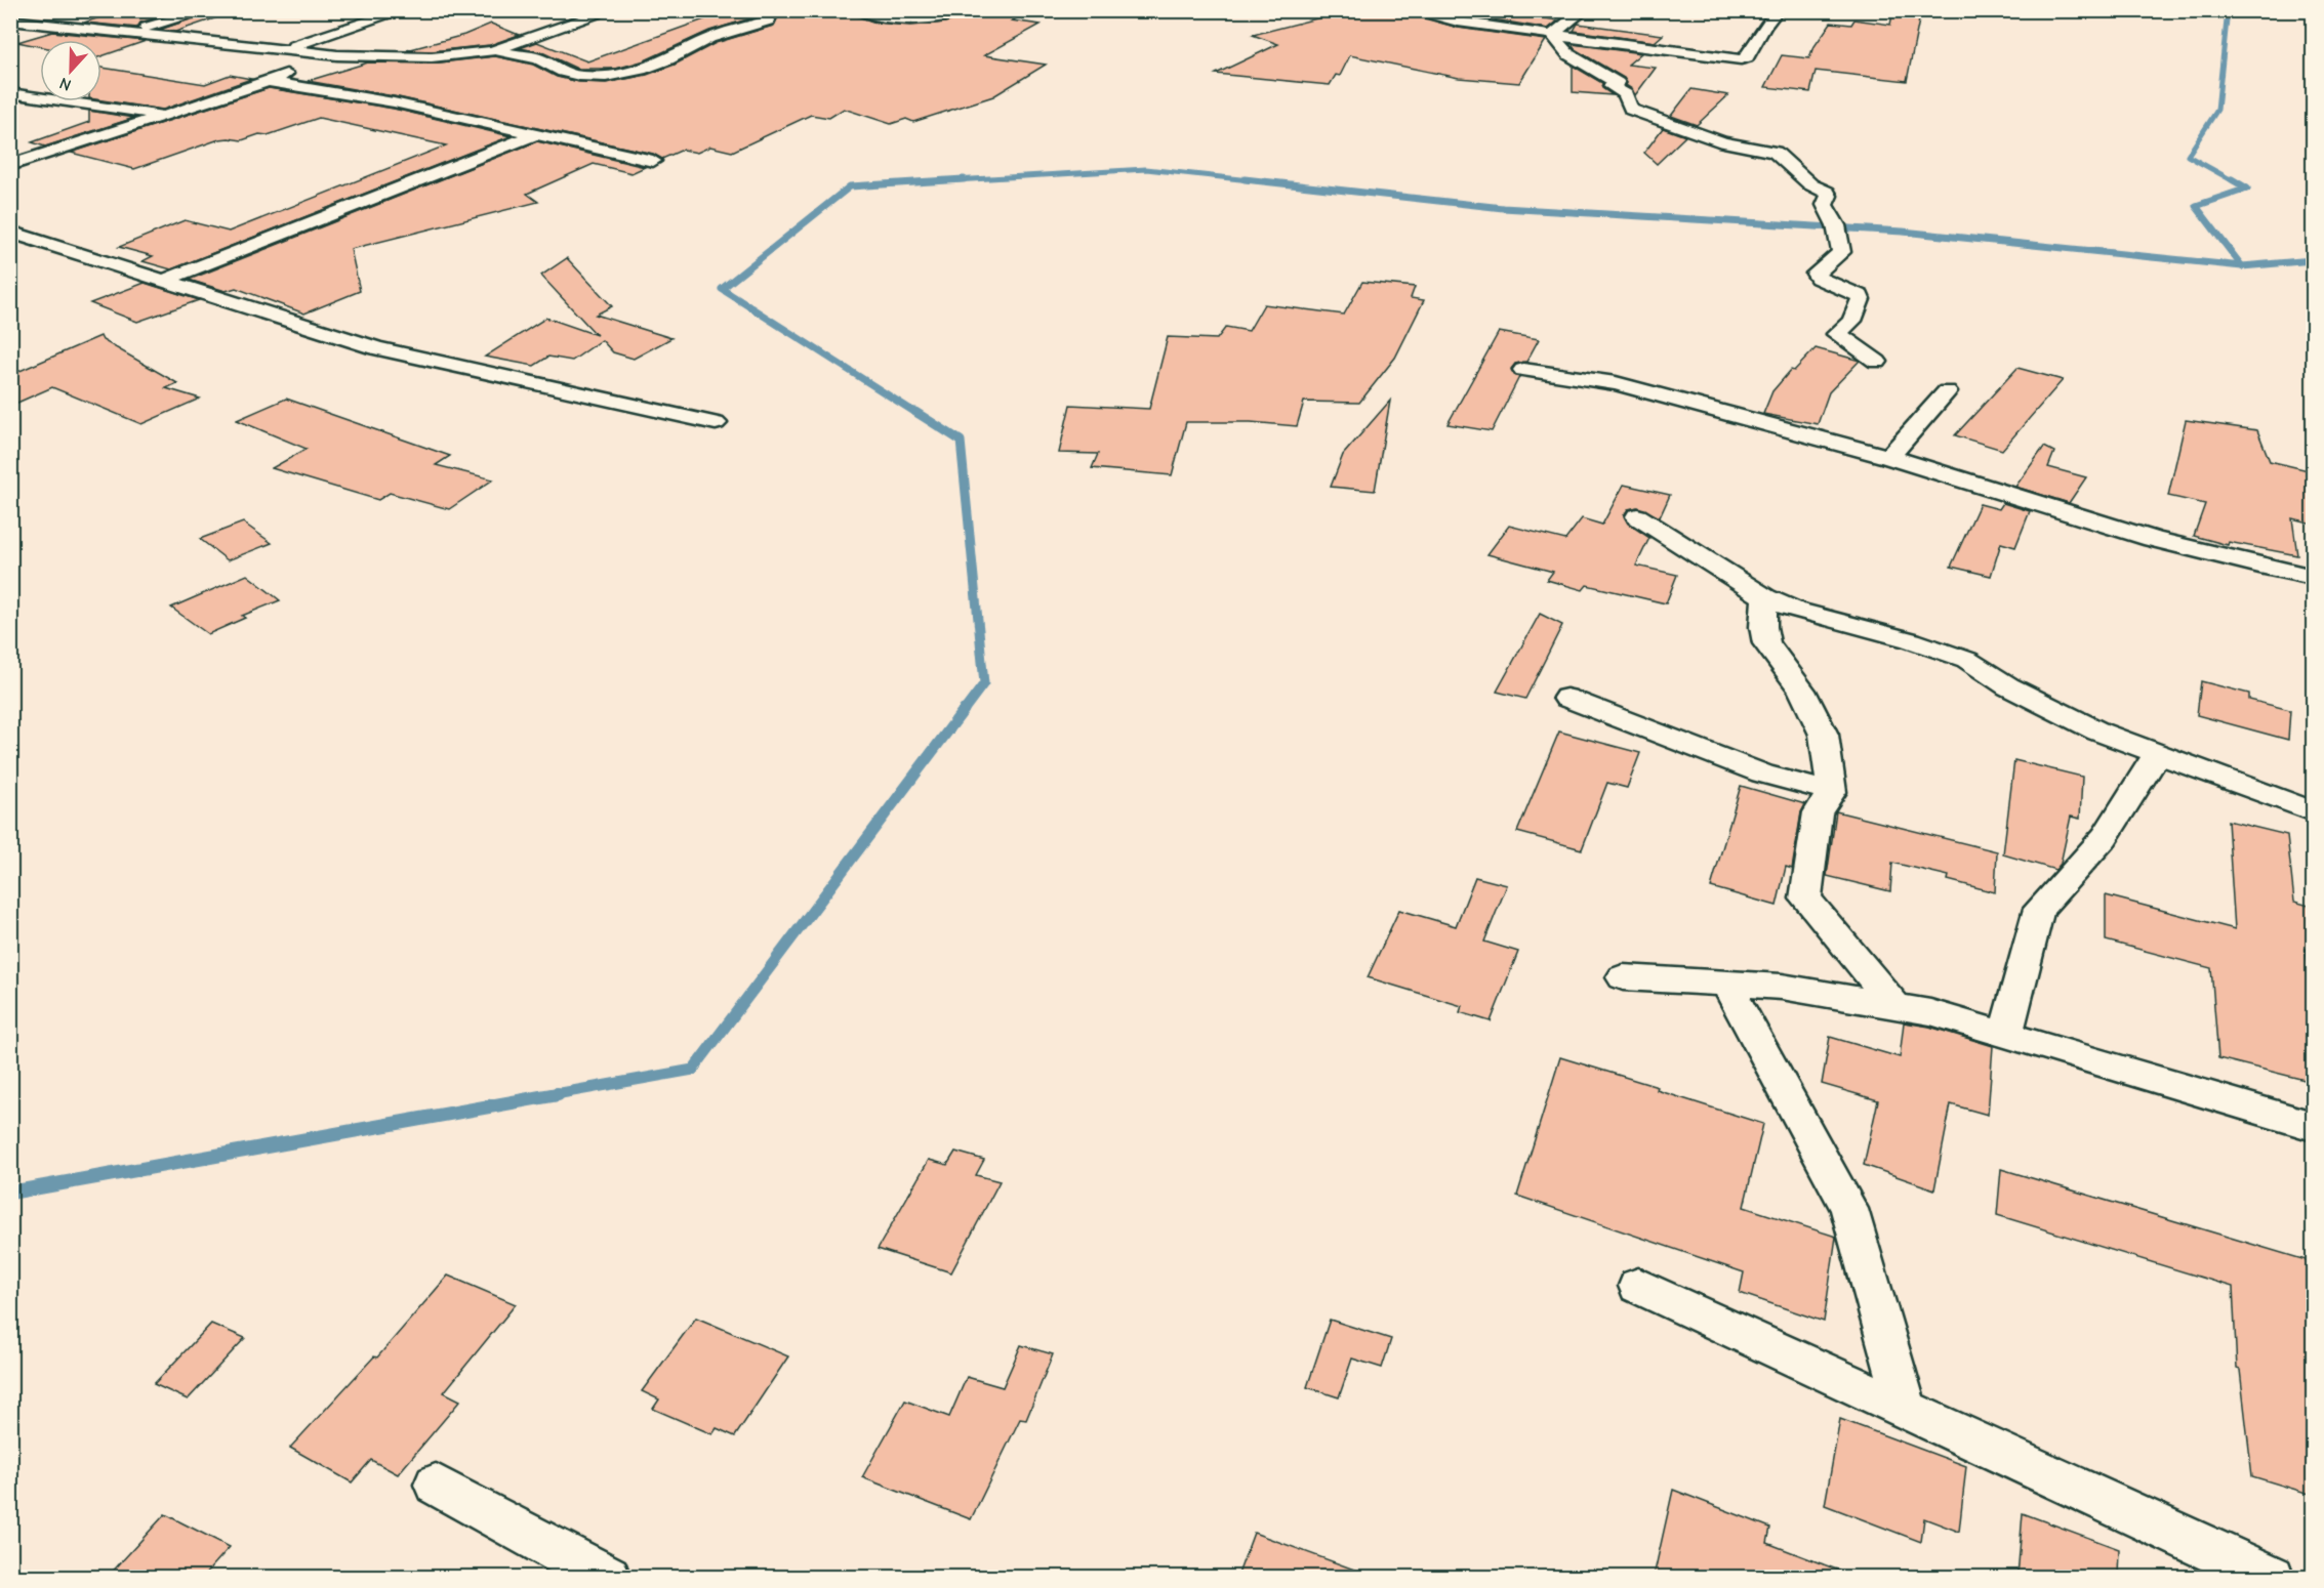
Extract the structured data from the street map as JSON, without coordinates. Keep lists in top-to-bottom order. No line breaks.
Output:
{"north":"bottom"}
